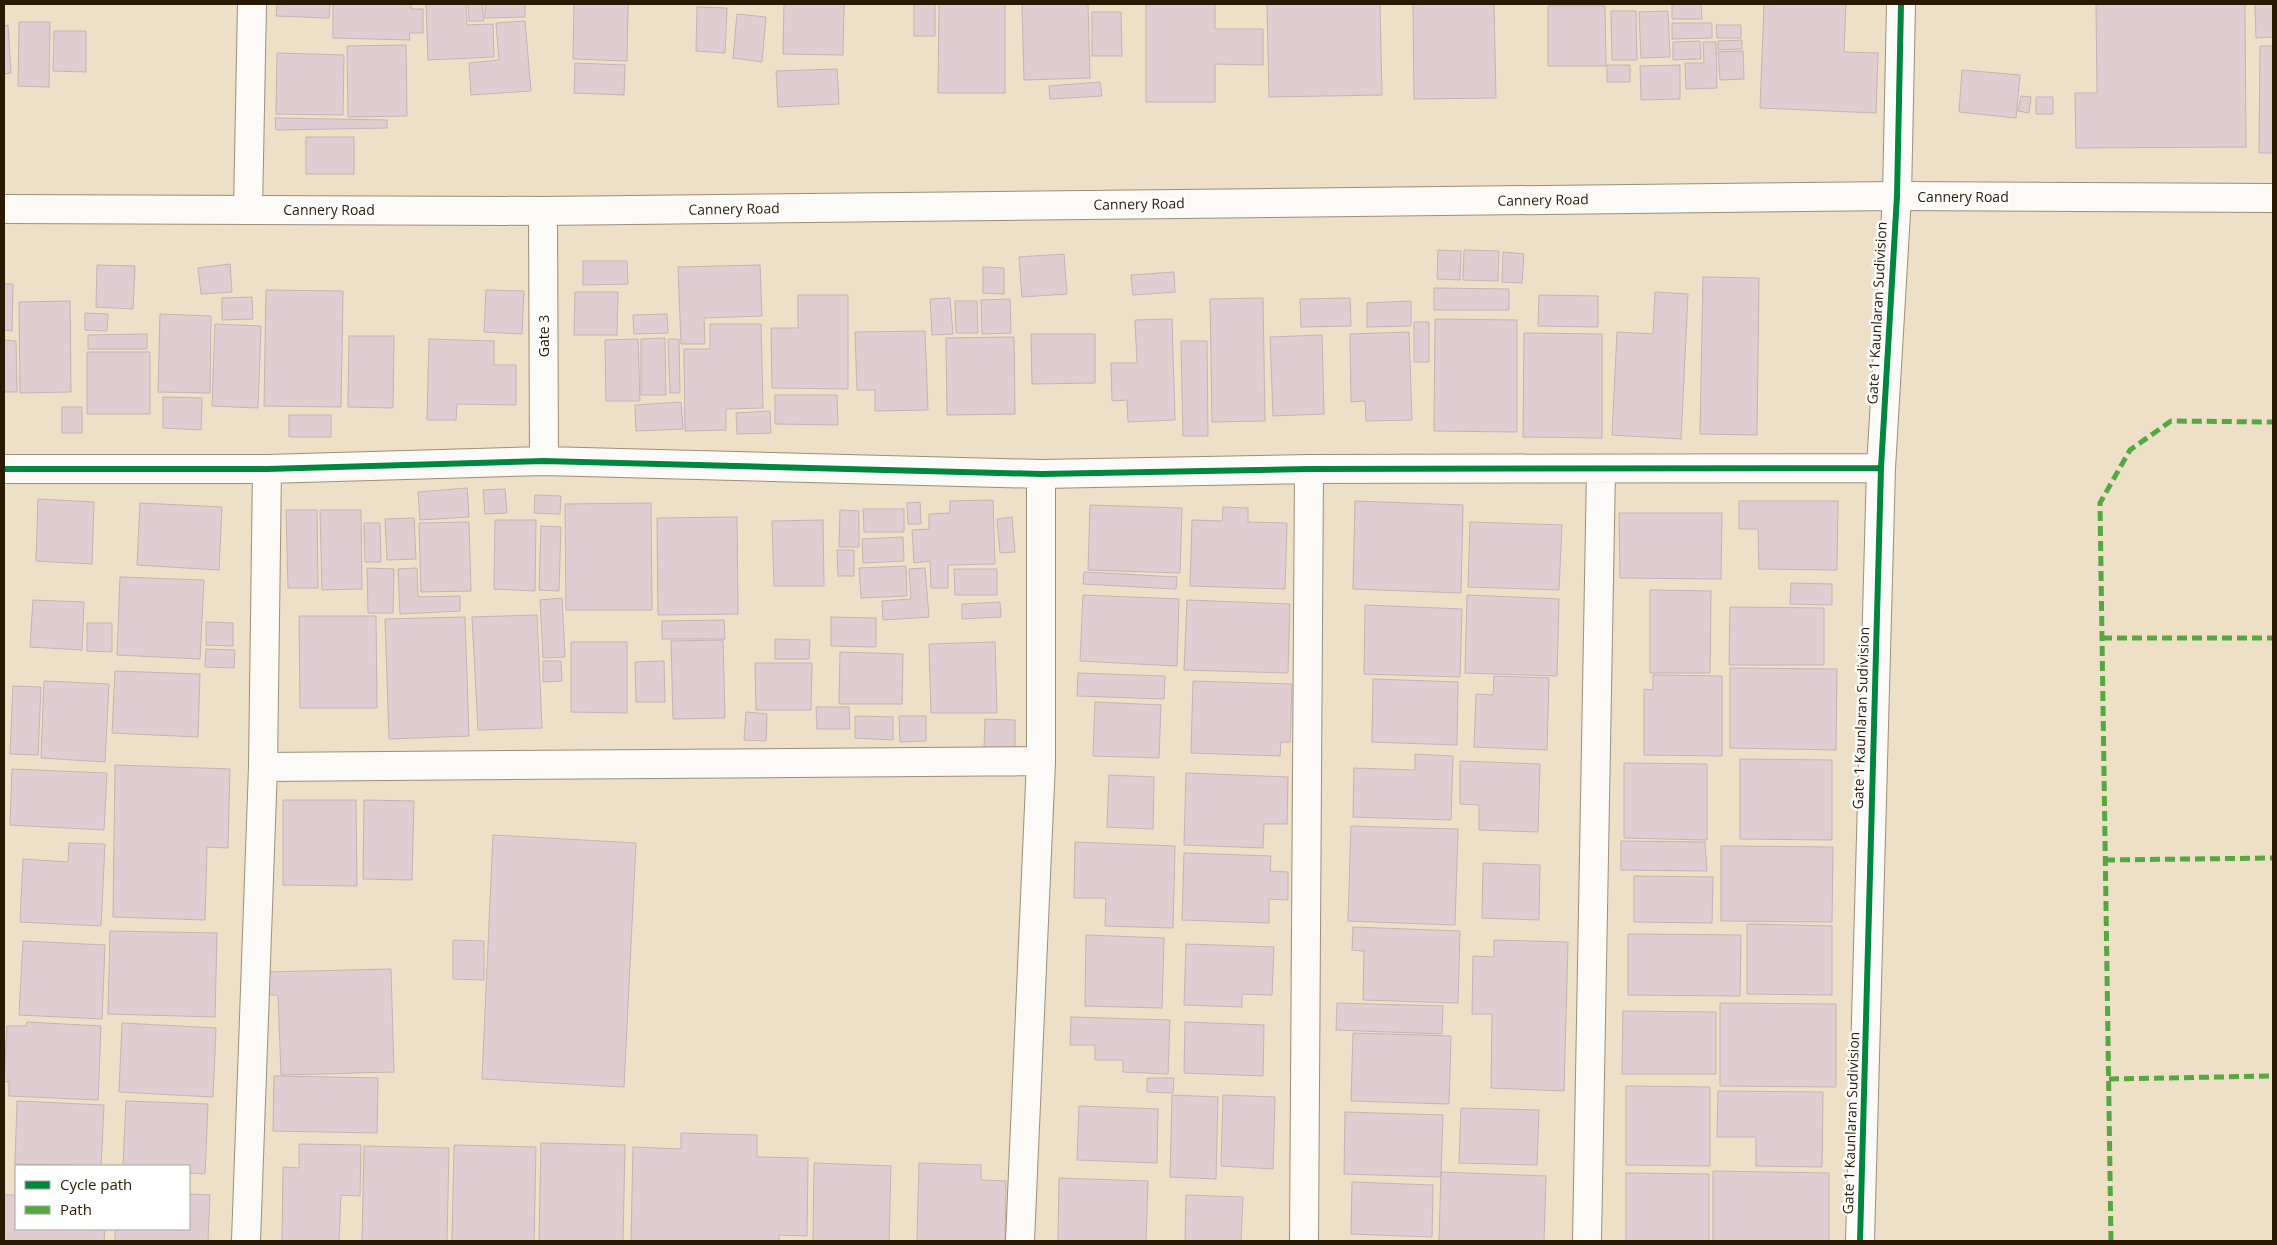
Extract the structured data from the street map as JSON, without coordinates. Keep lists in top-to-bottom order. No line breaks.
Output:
{"streets":{"street":["Cannery Road","Gate 1 Kaunlaran Sudivision","Gate 3"]},"crossings":[["Cannery Road","Gate 1 Kaunlaran Sudivision"],["Cannery Road","Gate 3"]],"legend":["Cycle path","Path"]}
